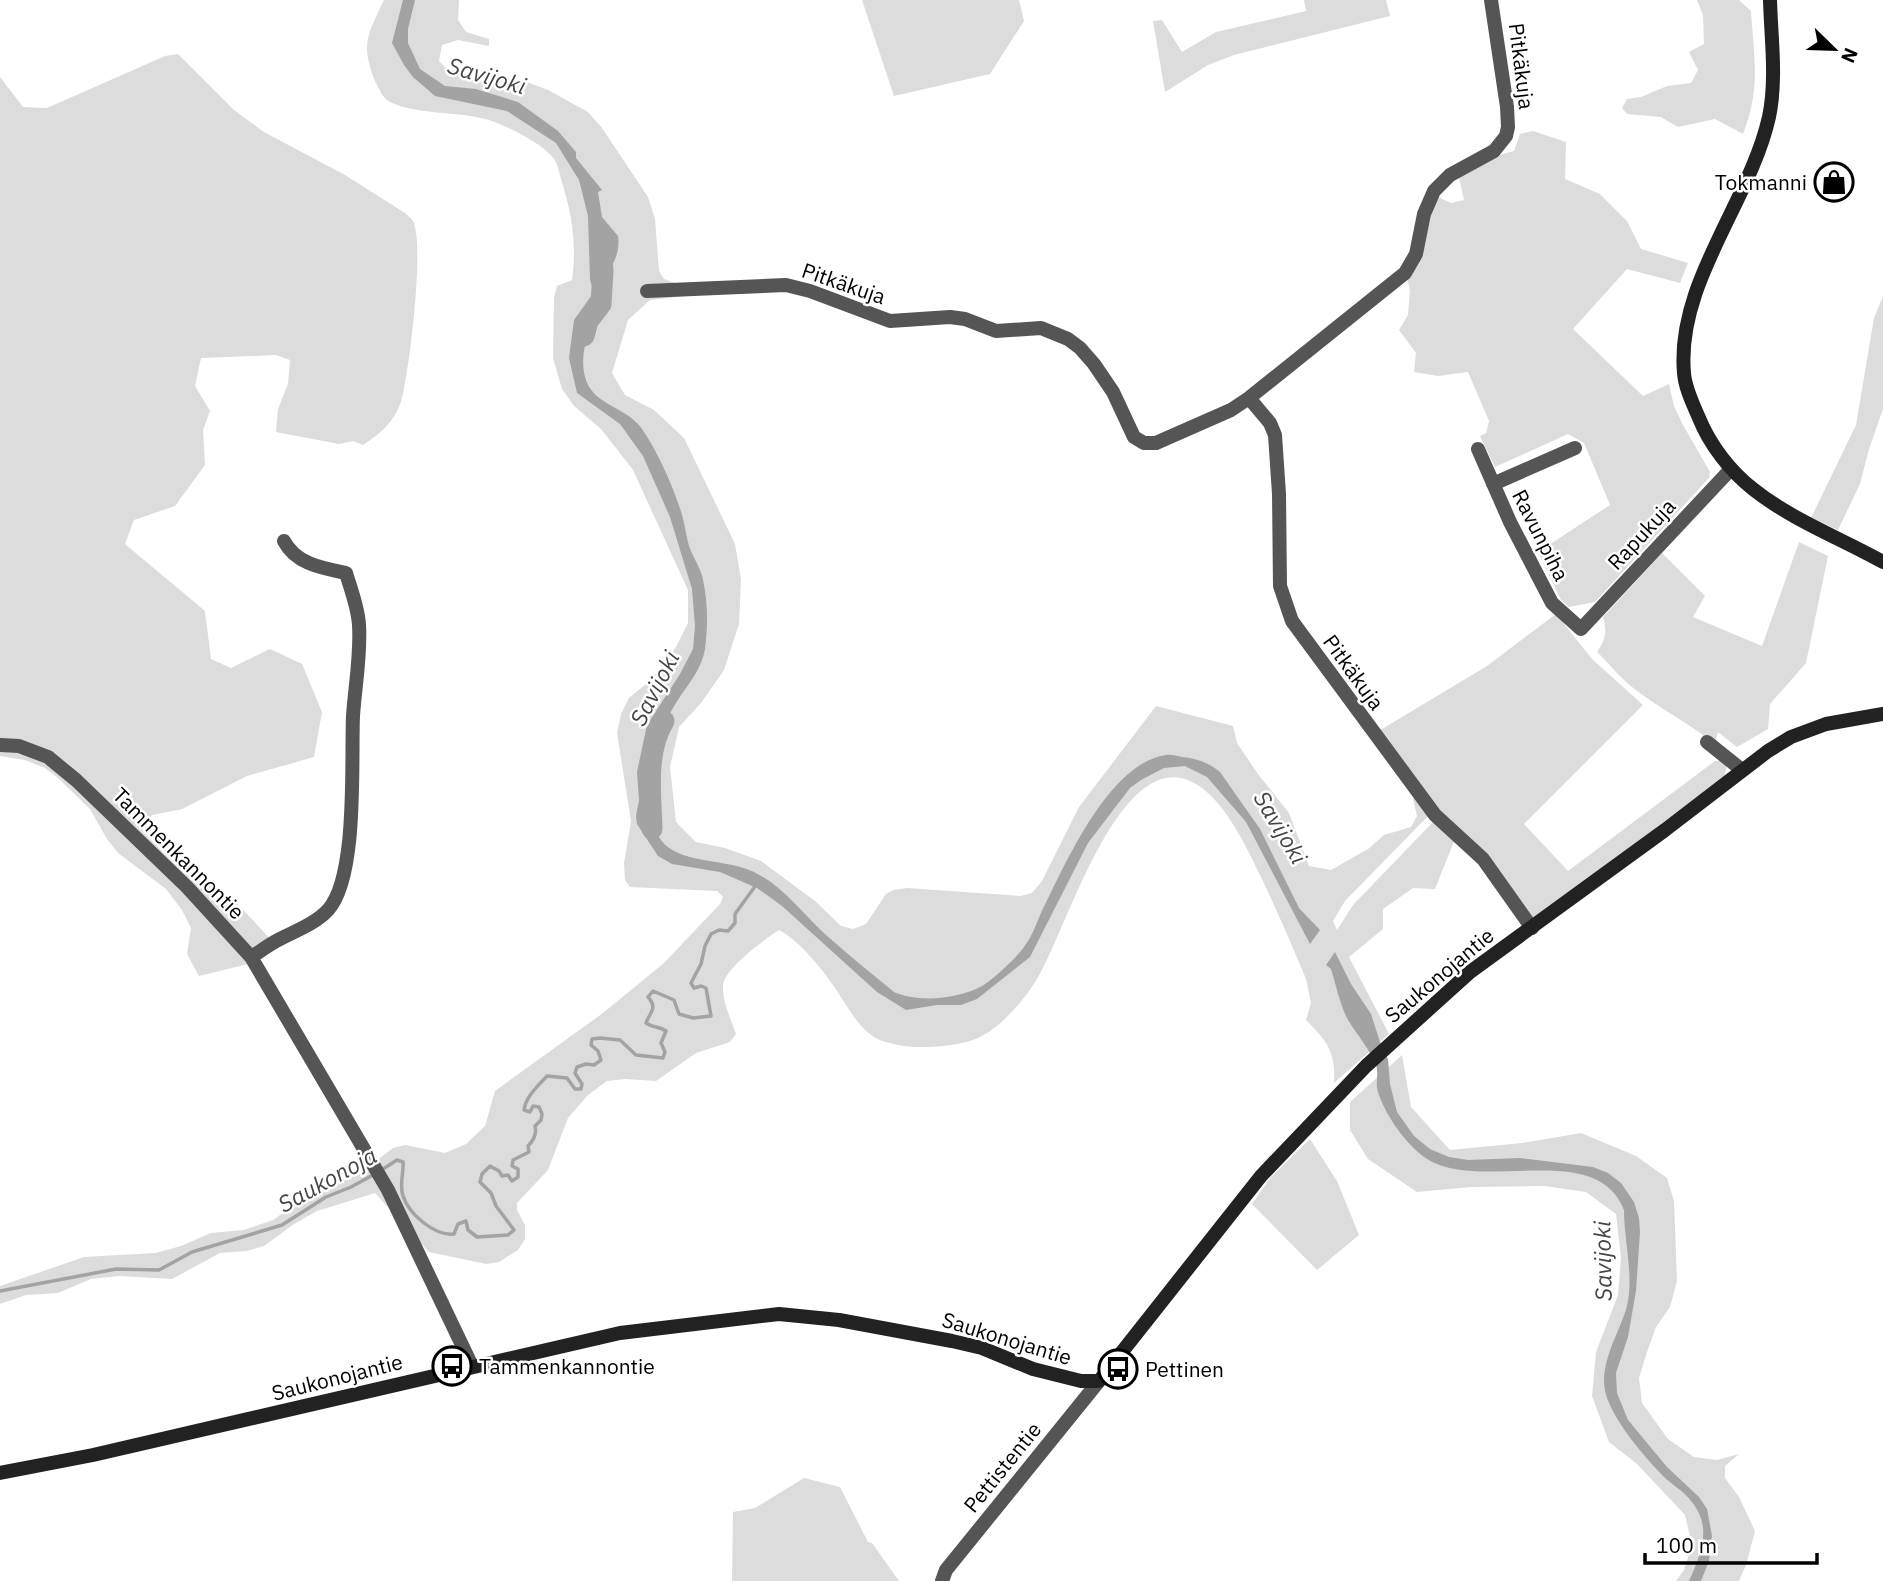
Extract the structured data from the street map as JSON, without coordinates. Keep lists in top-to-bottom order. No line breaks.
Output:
{"streets":{"street":["Pitkäkuja","Rapukuja","Ravunpiha","Tammenkannontie","Saukonojantie","Pettistentie"]},"crossings":[["Pitkäkuja","Saukonojantie"],["Rapukuja","Ravunpiha"],["Tammenkannontie","Saukonojantie"],["Saukonojantie","Pettistentie"]],"water":["Savijoki","Saukonoja"],"places":{"shop":["Tokmanni"],"bus stop":["Tammenkannontie","Pettinen"]},"scale_bar":"100 m","north":"bottom right"}
